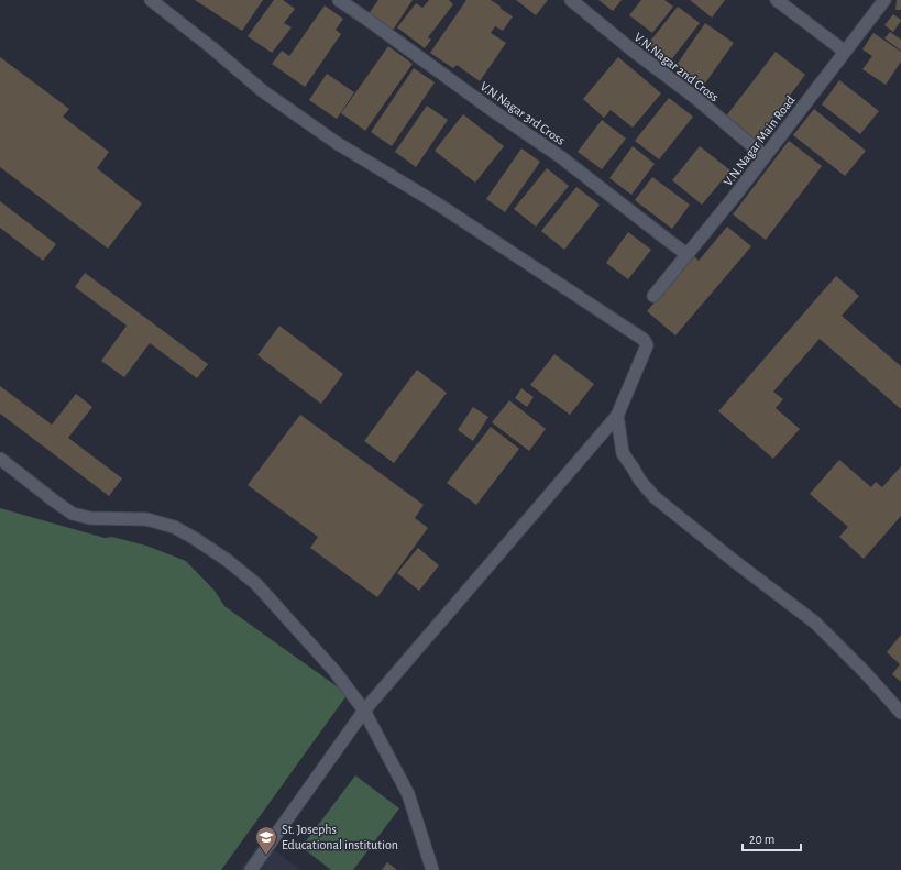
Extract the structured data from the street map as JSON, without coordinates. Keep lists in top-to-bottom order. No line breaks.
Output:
{"streets":{"street":["V.N.Nagar 2nd Cross","V.N.Nagar 3rd Cross","V.N.Nagar Main Road"]},"crossings":[["V.N.Nagar 2nd Cross","V.N.Nagar Main Road"],["V.N.Nagar 3rd Cross","V.N.Nagar Main Road"]],"places":{"school or university":["St. Josephs Educational institution"]},"scale_bar":"20 m"}
